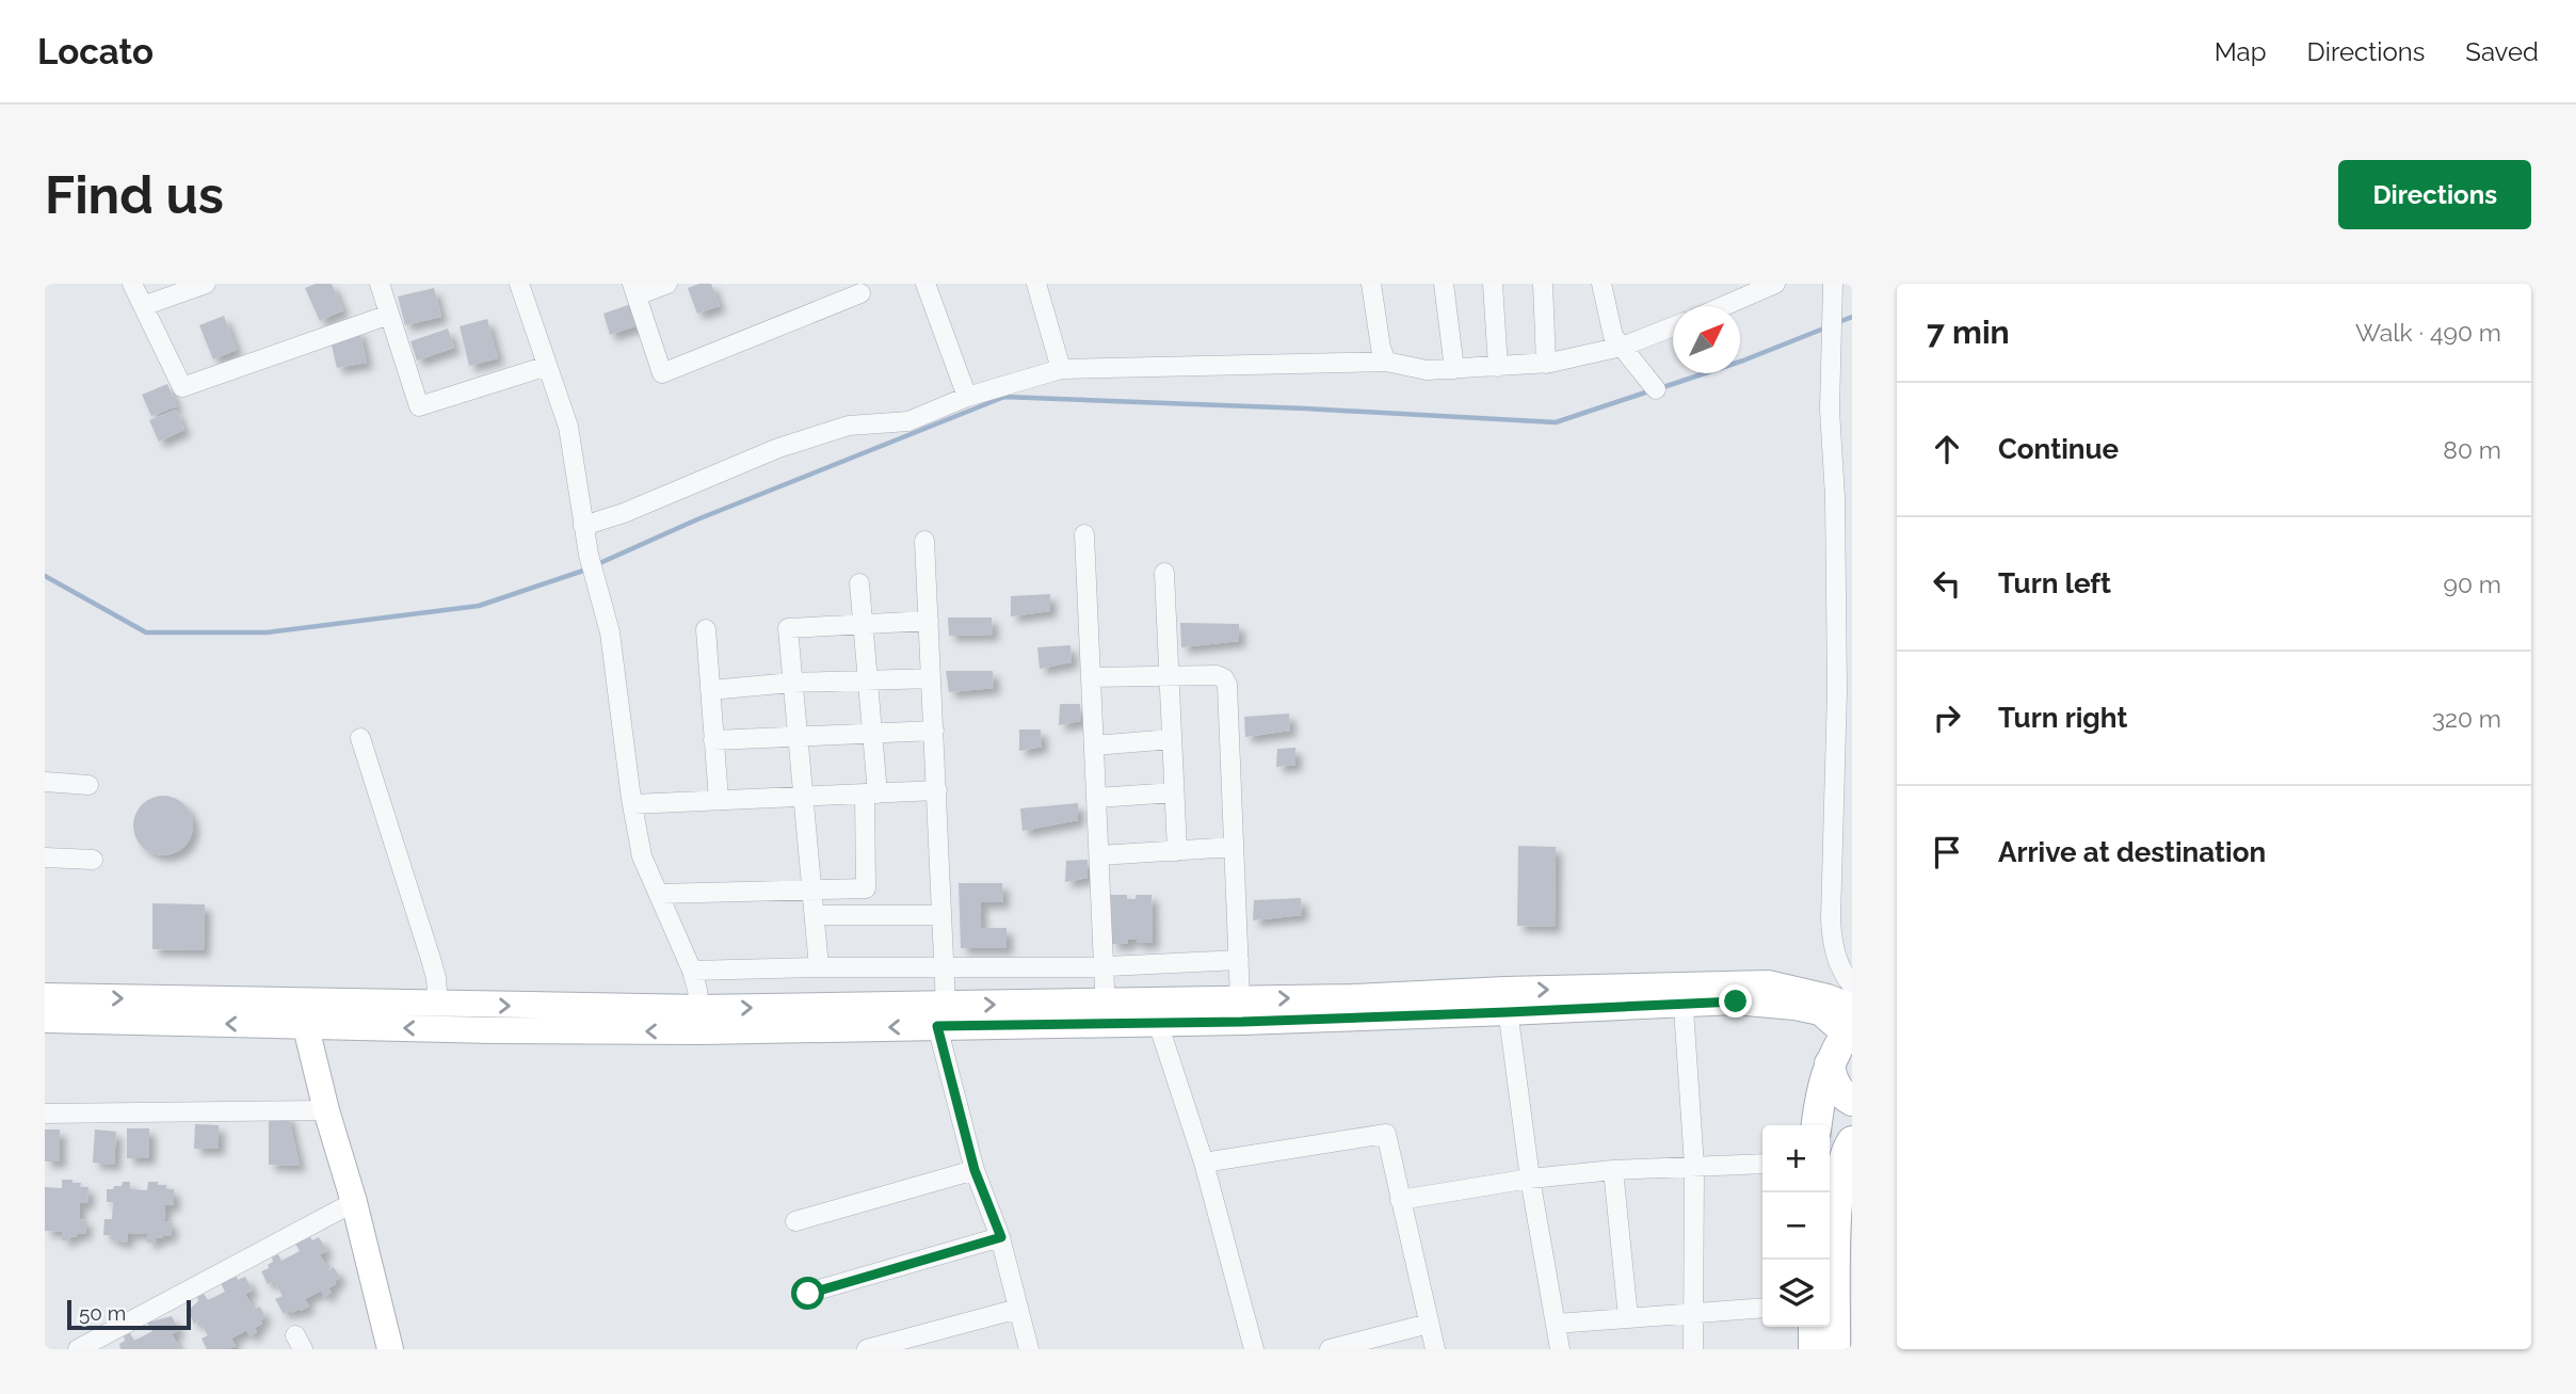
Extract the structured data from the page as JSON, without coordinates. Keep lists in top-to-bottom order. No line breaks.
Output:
{"scale_bar":"50 m","north":"top right","page":{"header":"Locato","nav":["Map","Directions","Saved"],"buttons":"Directions","title":"Find us","heading":["7 min","Walk · 490 m"],"list":[["Continue","80 m"],["Turn left","90 m"],["Turn right","320 m"],"Arrive at destination"],"map_buttons":["+","−"],"scale":"50 m"}}
